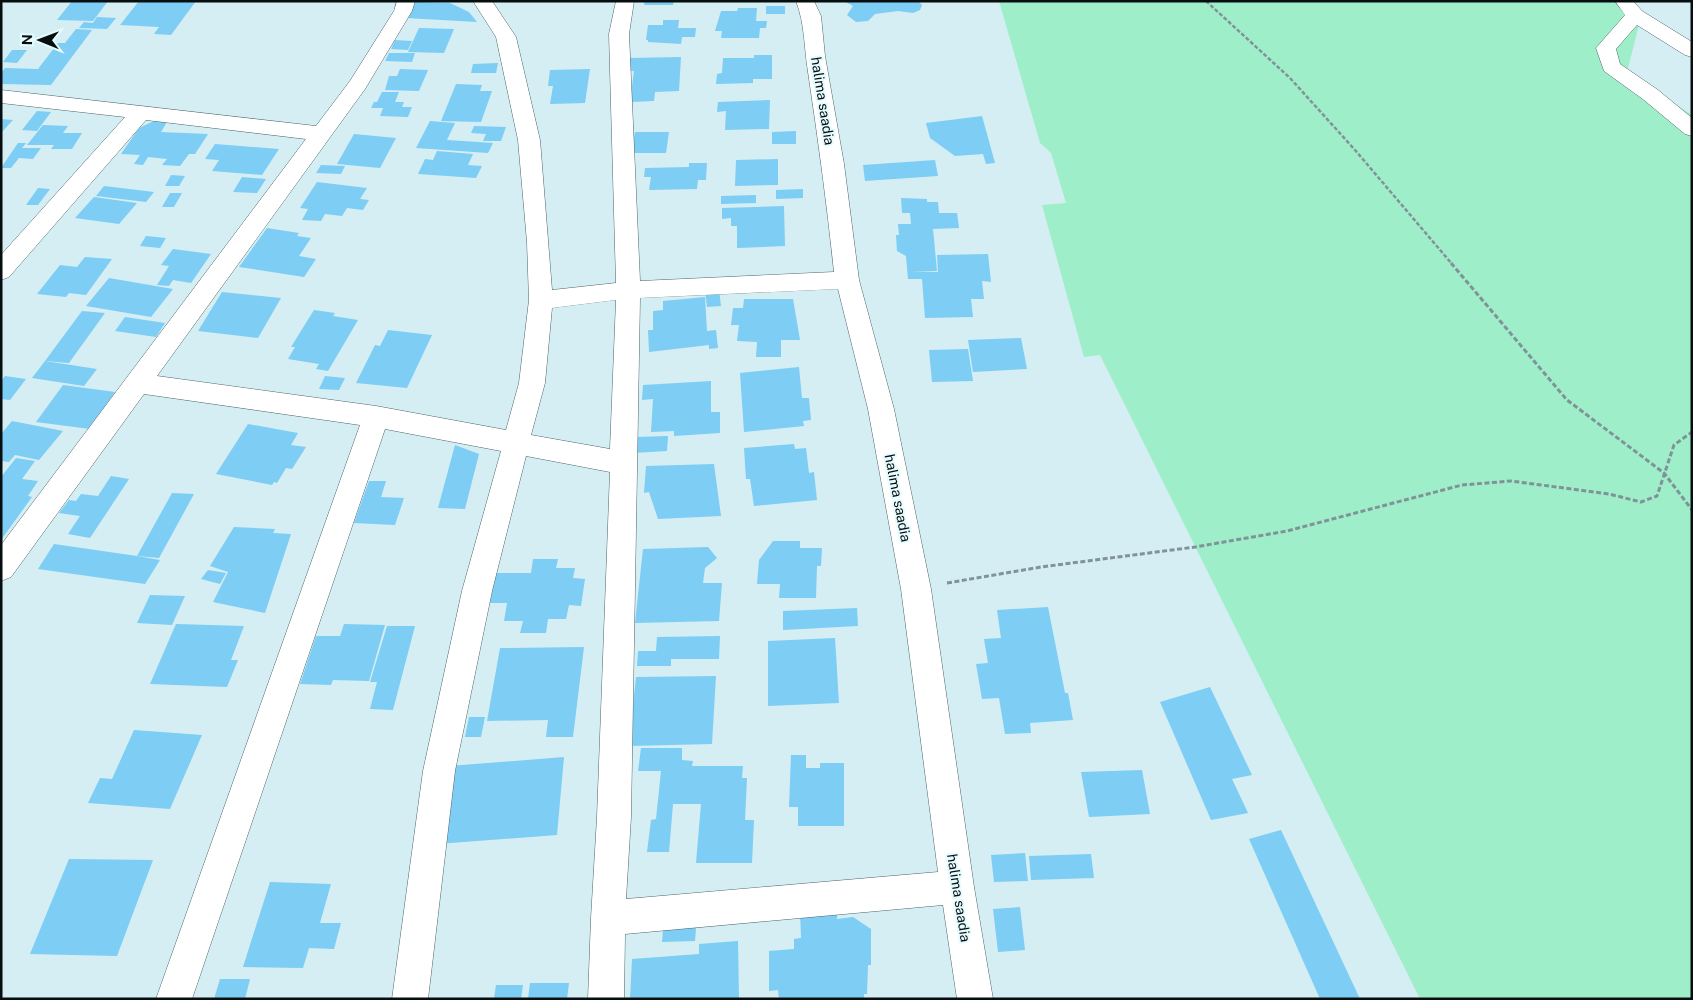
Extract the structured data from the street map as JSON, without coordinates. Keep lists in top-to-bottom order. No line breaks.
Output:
{"streets":{"street":["halima saadia"]},"north":"left"}
